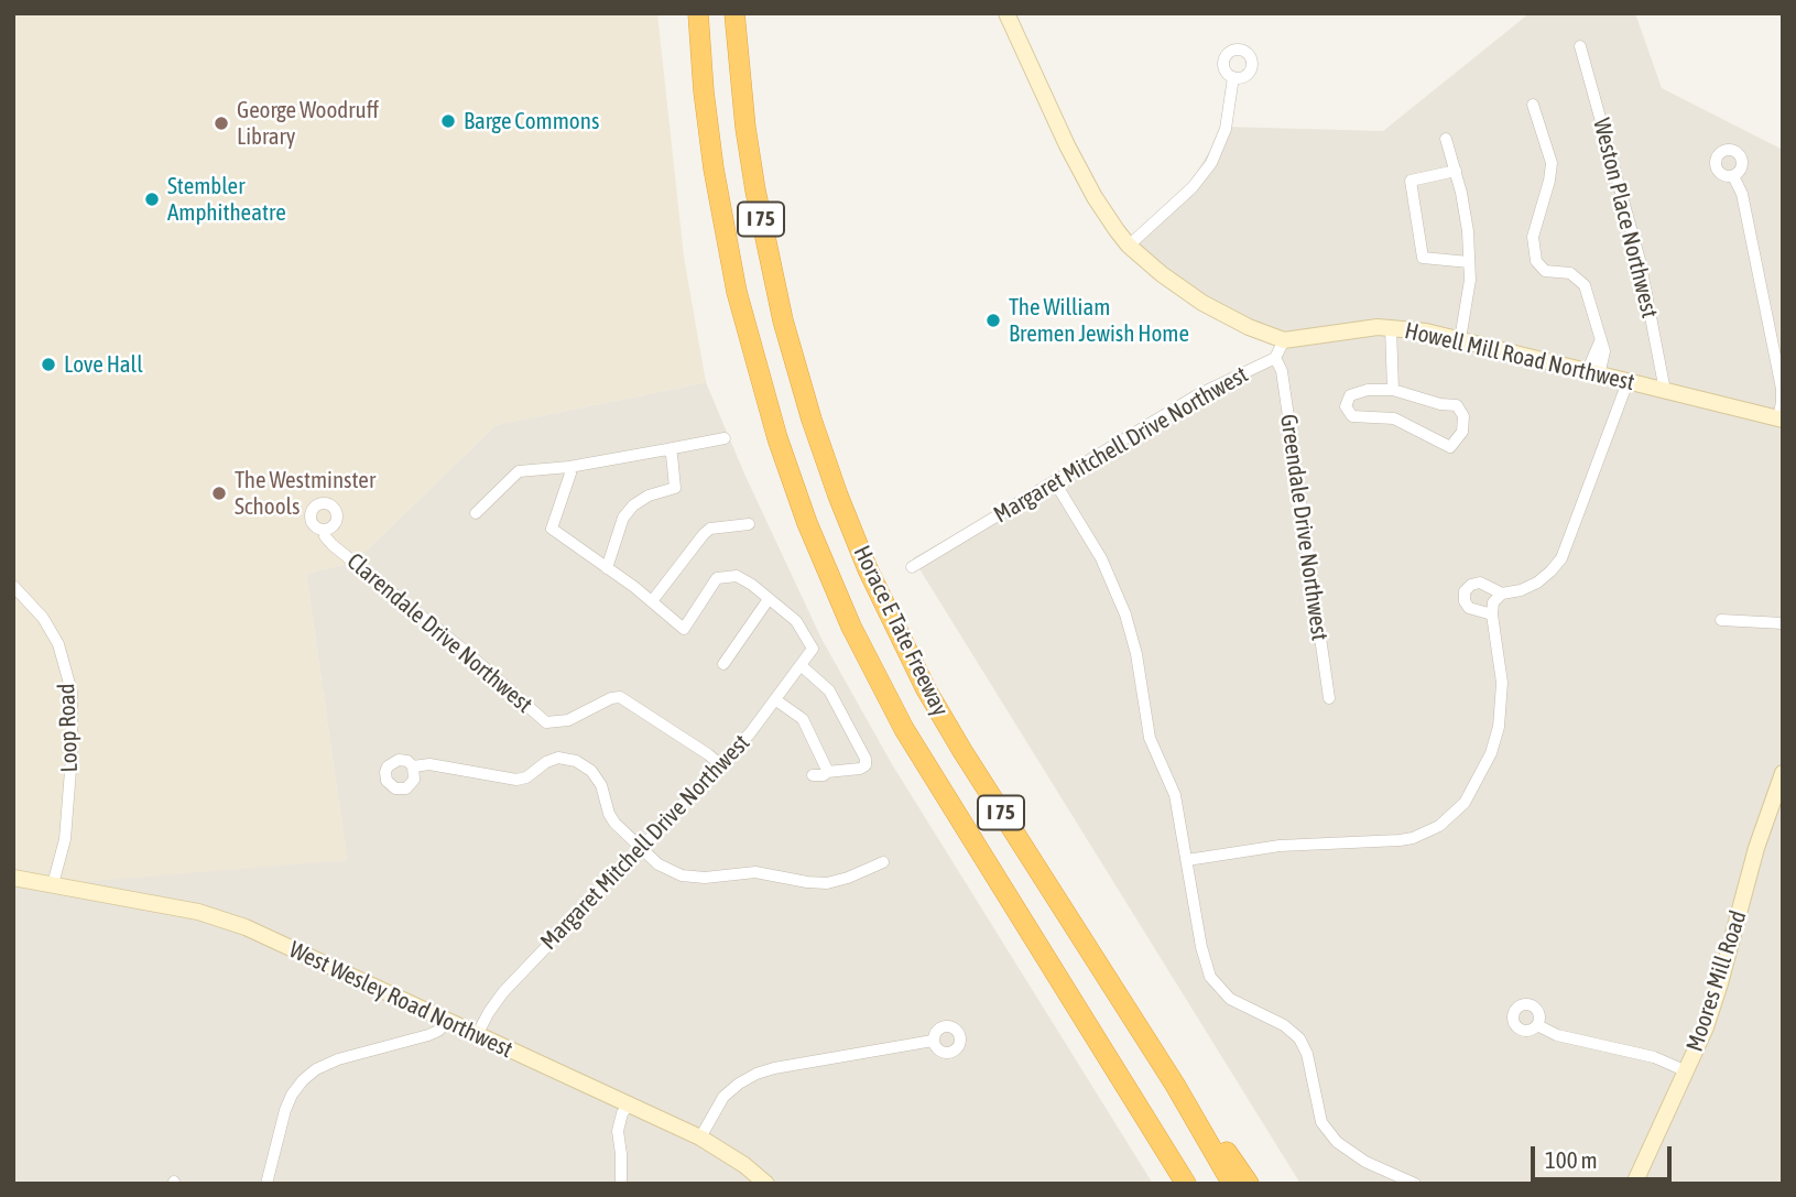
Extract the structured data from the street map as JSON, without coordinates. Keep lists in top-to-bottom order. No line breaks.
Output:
{"streets":{"highway":["I 75","Horace E Tate Freeway"],"street":["Weston Place Northwest","Howell Mill Road Northwest","Margaret Mitchell Drive Northwest","Greendale Drive Northwest","Clarendale Drive Northwest","Loop Road","Moores Mill Road","West Wesley Road Northwest"]},"crossings":[["Weston Place Northwest","Howell Mill Road Northwest"],["Howell Mill Road Northwest","Margaret Mitchell Drive Northwest"],["Margaret Mitchell Drive Northwest","Greendale Drive Northwest"],["Margaret Mitchell Drive Northwest","Clarendale Drive Northwest"],["Margaret Mitchell Drive Northwest","West Wesley Road Northwest"],["Loop Road","West Wesley Road Northwest"]],"places":["Barge Commons","George Woodruff Library","Stembler Amphitheatre","The William Bremen Jewish Home","Love Hall","The Westminster Schools"],"scale_bar":"100 m"}
